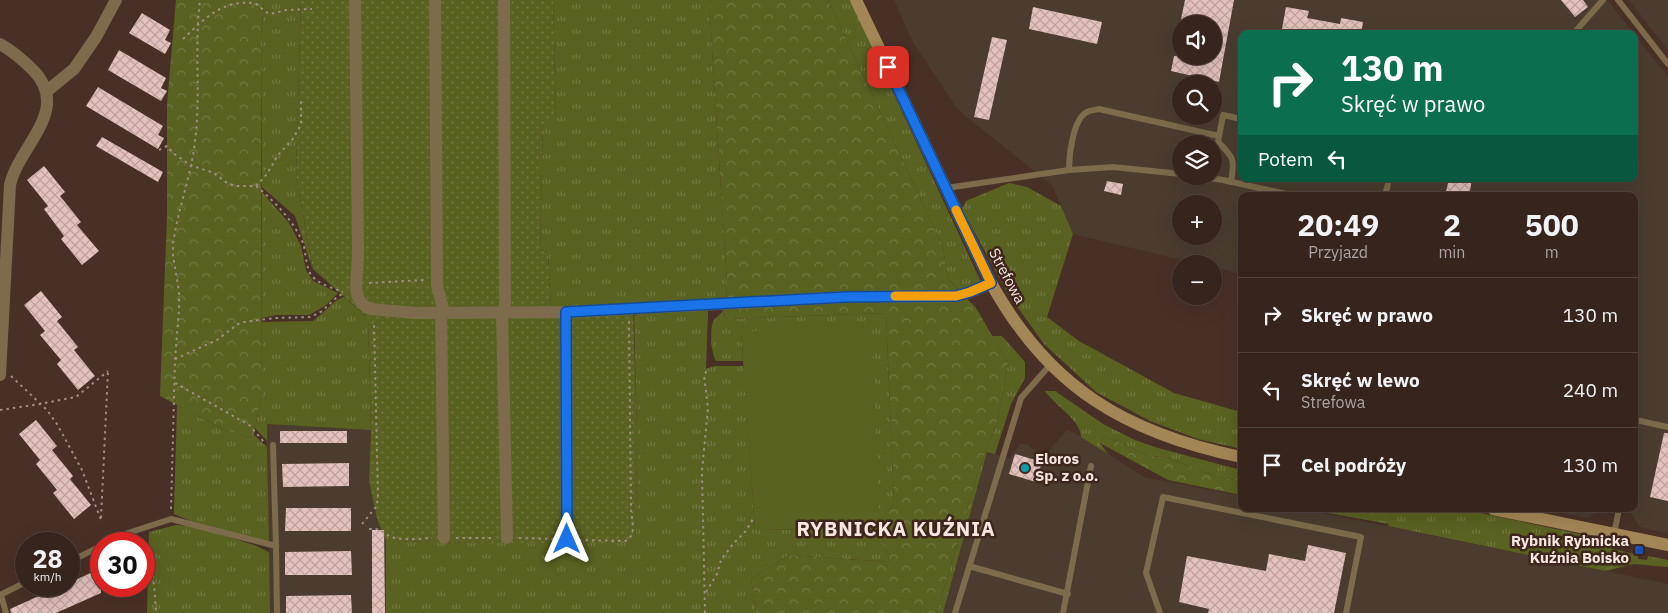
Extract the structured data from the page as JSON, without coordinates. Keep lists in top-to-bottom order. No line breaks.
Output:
{"streets":{"street":["Strefowa"]},"districts":["RYBNICKA KUŹNIA"],"places":{"other":["Eloros Sp. z o.o."],"transit":["Rybnik Rybnicka Kuźnia Boisko"]},"page":{"map_buttons":["+","−"],"turn":["130 m","Skręć w prawo"],"then":"Potem","eta":["20:49","Przyjazd","2","min","500","m"],"list":[{"name":"Skręć w prawo","value":"130 m"},{"name":"Skręć w lewo","note":"Strefowa","value":"240 m"},{"name":"Cel podróży","value":"130 m"}],"speed":"28 km/h","limit":"30"}}
